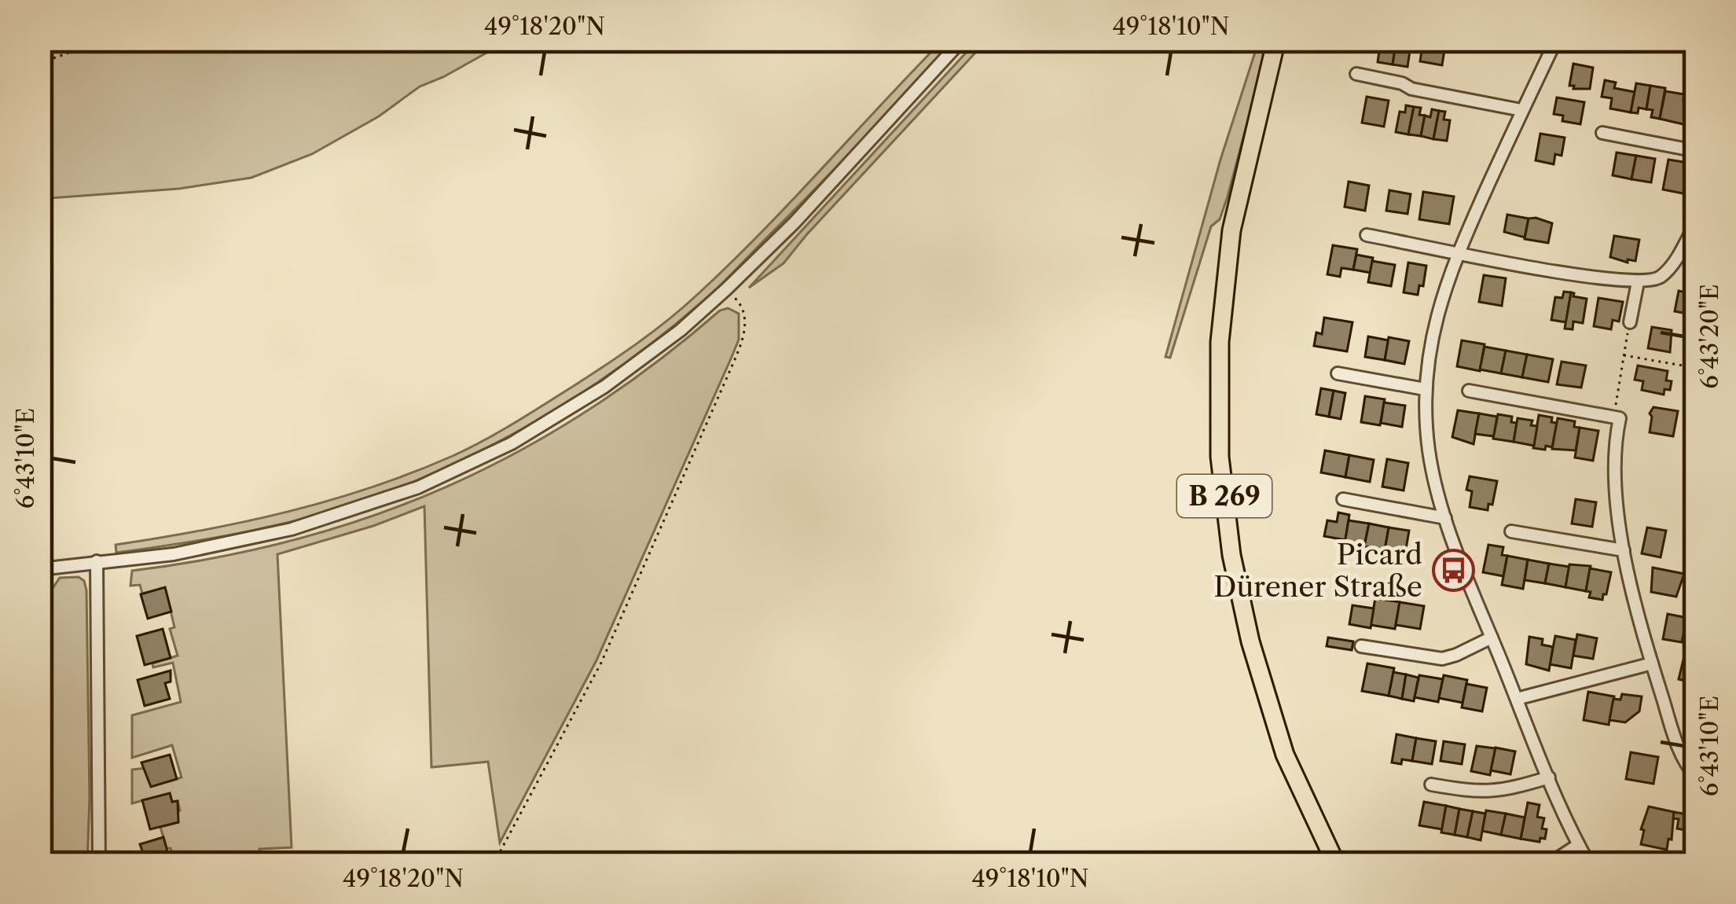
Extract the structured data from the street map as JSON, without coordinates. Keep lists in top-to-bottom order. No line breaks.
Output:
{"streets":{"main road":["B 269"]},"places":{"bus stop":["Picard Dürener Straße"]},"coordinates":["49°18'20\"N","49°18'10\"N","6°43'20\"E","6°43'10\"E"]}
